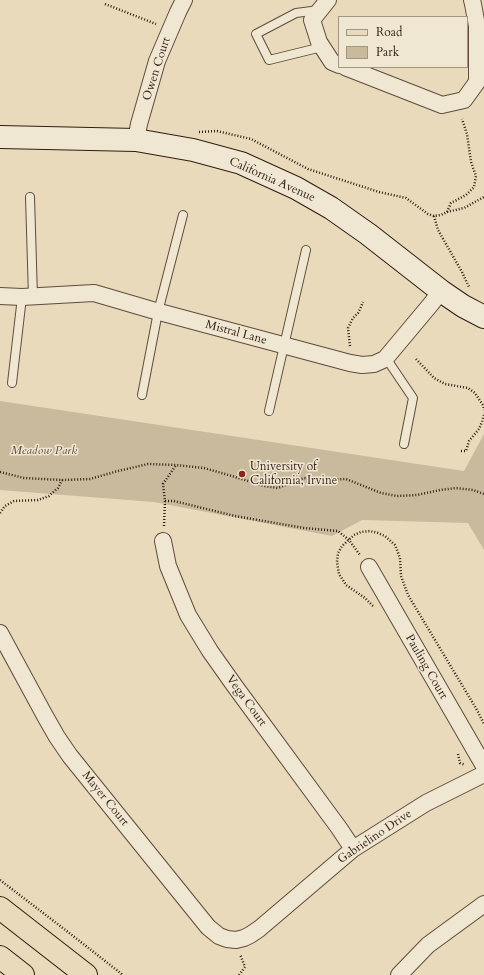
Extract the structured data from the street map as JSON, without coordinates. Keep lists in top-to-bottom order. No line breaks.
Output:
{"streets":{"street":["Owen Court","California Avenue","Mistral Lane","Pauling Court","Vega Court","Mayer Court","Gabrielino Drive"]},"crossings":[["Owen Court","California Avenue"],["Vega Court","Gabrielino Drive"],["Mayer Court","Gabrielino Drive"]],"parks":["Meadow Park"],"places":["University of California, Irvine"],"legend":["Road","Park"]}
